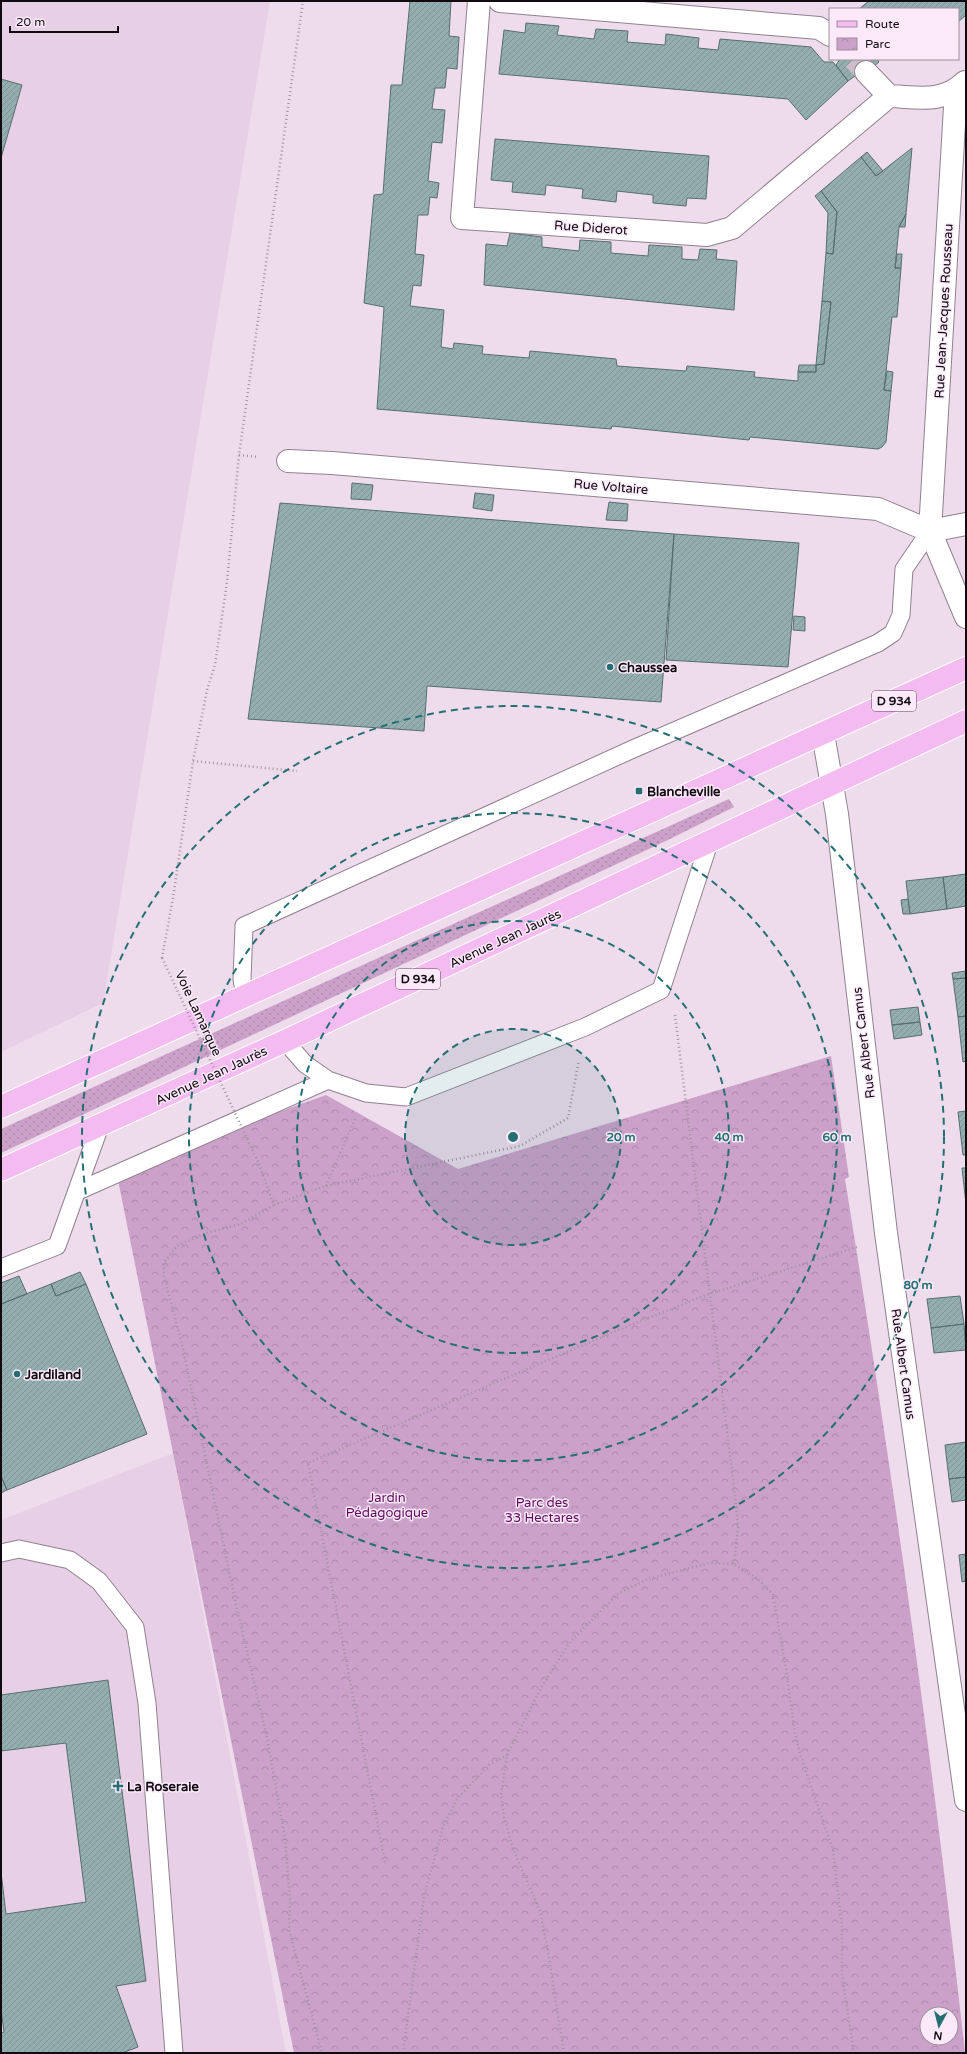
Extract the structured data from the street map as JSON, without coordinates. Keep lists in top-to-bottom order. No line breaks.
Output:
{"streets":{"main road":["D 934","Avenue Jean Jaurès"],"street":["Rue Diderot","Rue Jean-Jacques Rousseau","Rue Voltaire","Rue Albert Camus"],"path":["Voie Lamarque"]},"crossings":[["Rue Jean-Jacques Rousseau","Rue Voltaire"],["D 934","Avenue Jean Jaurès"],["D 934","Rue Albert Camus"],["Avenue Jean Jaurès","Rue Albert Camus"]],"parks":["Jardin Pédagogique","Parc des 33 Hectares"],"places":{"other":["Chaussea","Jardiland"],"transit":["Blancheville"],"health":["La Roseraie"]},"legend":["Route","Parc"],"scale_bar":"20 m","north":"bottom","rings":["20 m","40 m","60 m","80 m"]}
